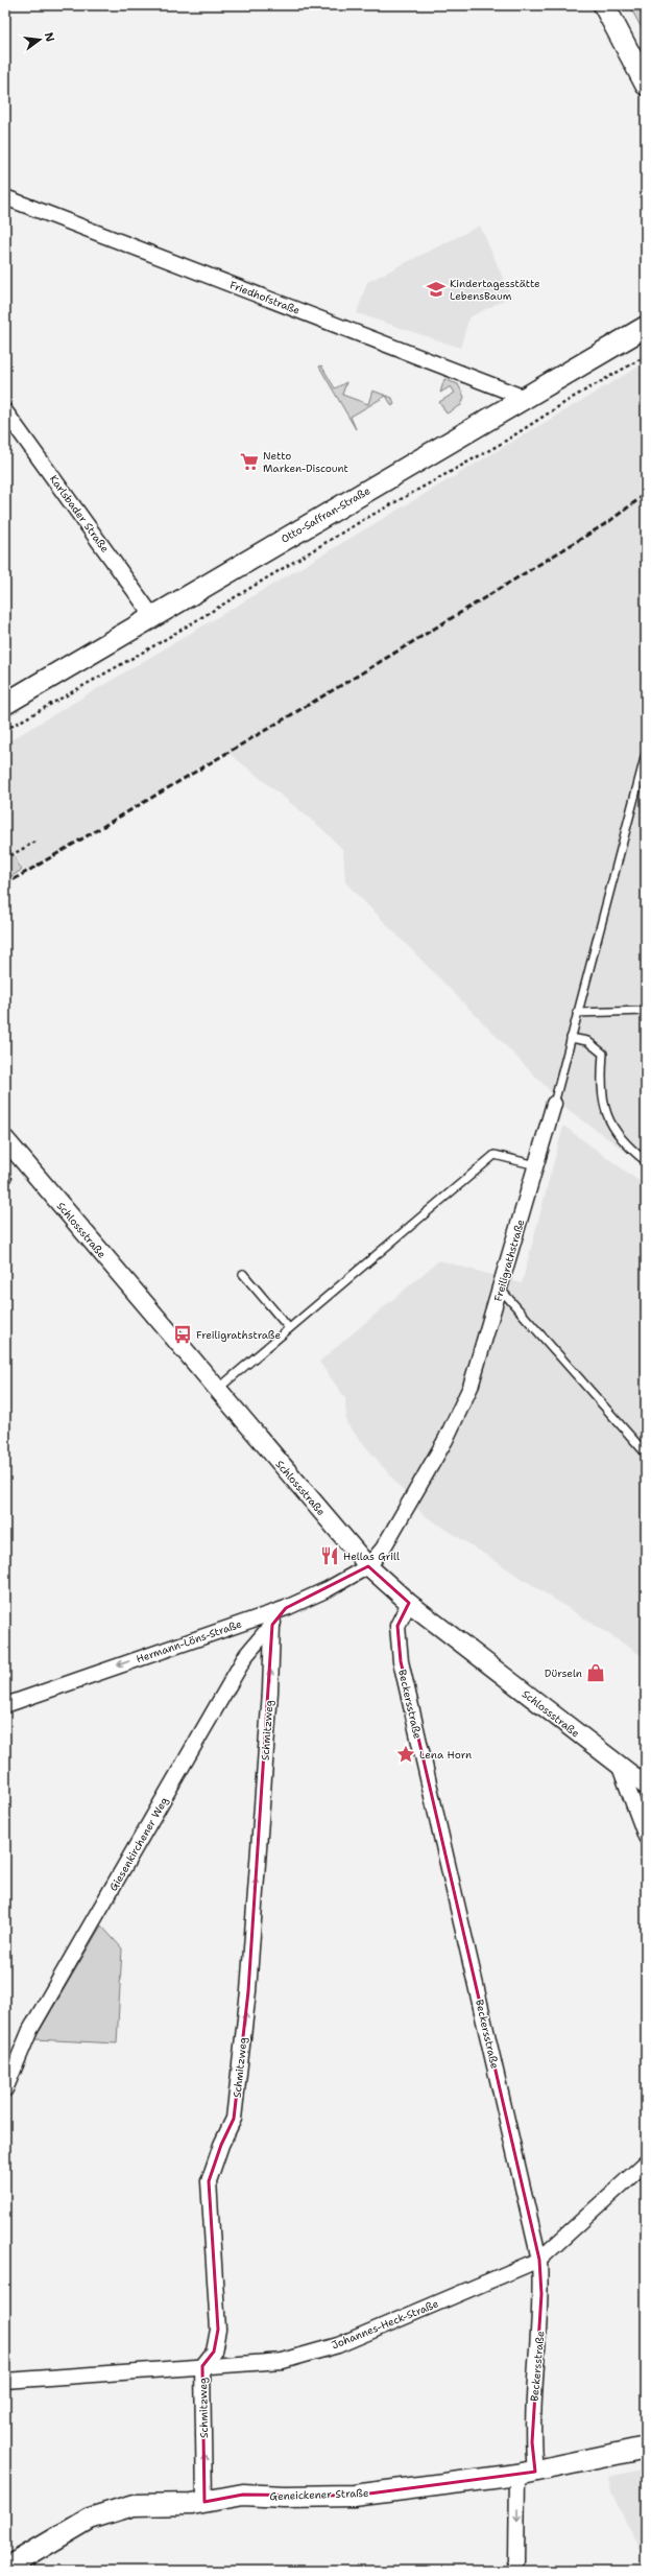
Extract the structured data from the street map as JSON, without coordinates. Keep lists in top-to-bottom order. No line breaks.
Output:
{"streets":{"main road":["Otto-Saffran-Straße","Geneickener Straße"],"street":["Friedhofstraße","Karlsbader Straße","Schlossstraße","Freiligrathstraße","Hermann-Löns-Straße","Beckersstraße","Schmitzweg","Giesenkirchener Weg","Johannes-Heck-Straße"]},"crossings":[["Friedhofstraße","Otto-Saffran-Straße"],["Karlsbader Straße","Otto-Saffran-Straße"],["Schlossstraße","Freiligrathstraße"],["Schlossstraße","Hermann-Löns-Straße"],["Schlossstraße","Beckersstraße"],["Freiligrathstraße","Hermann-Löns-Straße"],["Hermann-Löns-Straße","Giesenkirchener Weg"],["Beckersstraße","Johannes-Heck-Straße"],["Beckersstraße","Geneickener Straße"],["Schmitzweg","Giesenkirchener Weg"],["Schmitzweg","Johannes-Heck-Straße"],["Schmitzweg","Geneickener Straße"]],"one_way":["Hermann-Löns-Straße","Schmitzweg"],"places":{"school or university":["Kindertagesstätte LebensBaum"],"supermarket":["Netto Marken-Discount"],"bus stop":["Freiligrathstraße"],"restaurant":["Hellas Grill"],"shop":["Dürseln"],"place":["Lena Horn"]},"north":"right"}
